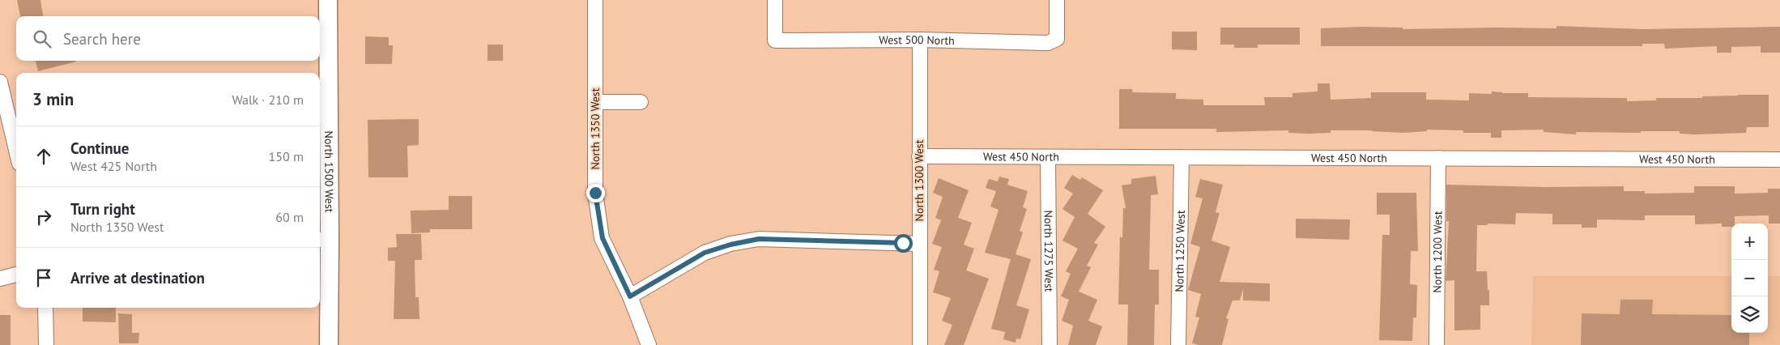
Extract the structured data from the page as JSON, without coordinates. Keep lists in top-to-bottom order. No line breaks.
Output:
{"streets":{"street":["West 500 North","North 1350 West","West 450 North","North 1500 West","North 1300 West","North 1275 West","North 1250 West","North 1200 West"]},"crossings":[["West 500 North","North 1300 West"],["West 450 North","North 1300 West"],["West 450 North","North 1275 West"],["West 450 North","North 1250 West"],["West 450 North","North 1200 West"]],"page":{"search":"Search here","heading":["3 min","Walk · 210 m"],"list":[["Continue","West 425 North","150 m"],["Turn right","North 1350 West","60 m"],"Arrive at destination"],"map_buttons":["+","−"]}}
